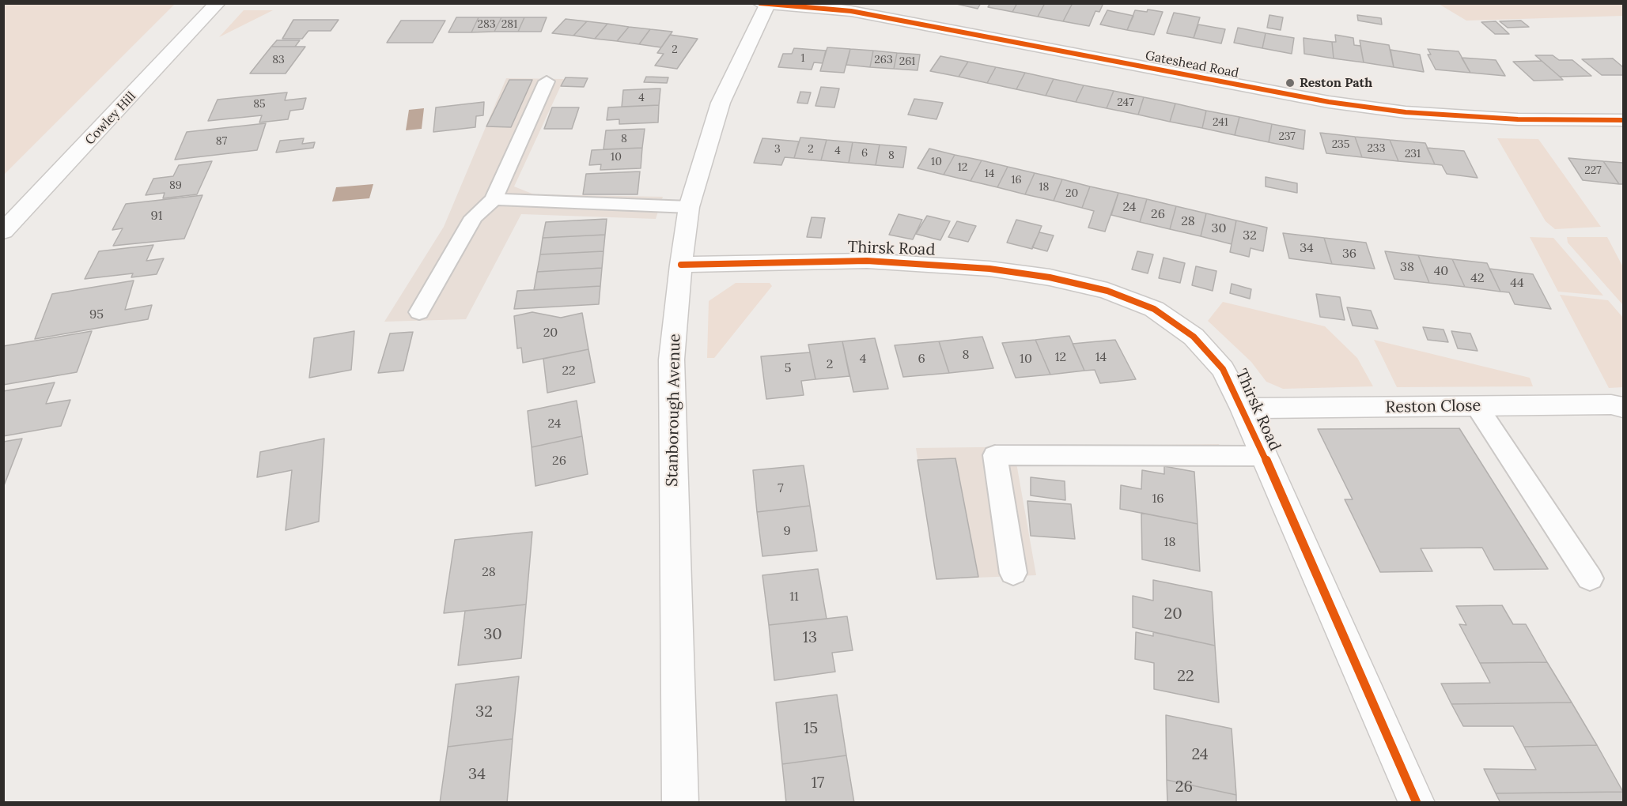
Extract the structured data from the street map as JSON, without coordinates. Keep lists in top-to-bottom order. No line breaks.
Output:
{"streets":{"street":["Gateshead Road","Cowley Hill","Thirsk Road","Reston Close","Stanborough Avenue"]},"crossings":[["Gateshead Road","Stanborough Avenue"],["Thirsk Road","Reston Close"],["Thirsk Road","Stanborough Avenue"]],"places":["Reston Path"],"house_numbers":["283","281","2","1","83","263","261","4","247","85","241","237","8","87","235","233","3","2","4","6","231","8","10","10","12","227","14","16","89","18","20","24","26","91","28","30","32","34","36","38","40","42","44","95","20","8","12","14","4","6","10","2","5","22","24","26","7","16","9","18","28","11","20","30","13","22","32","15","24","34","17","26"]}
